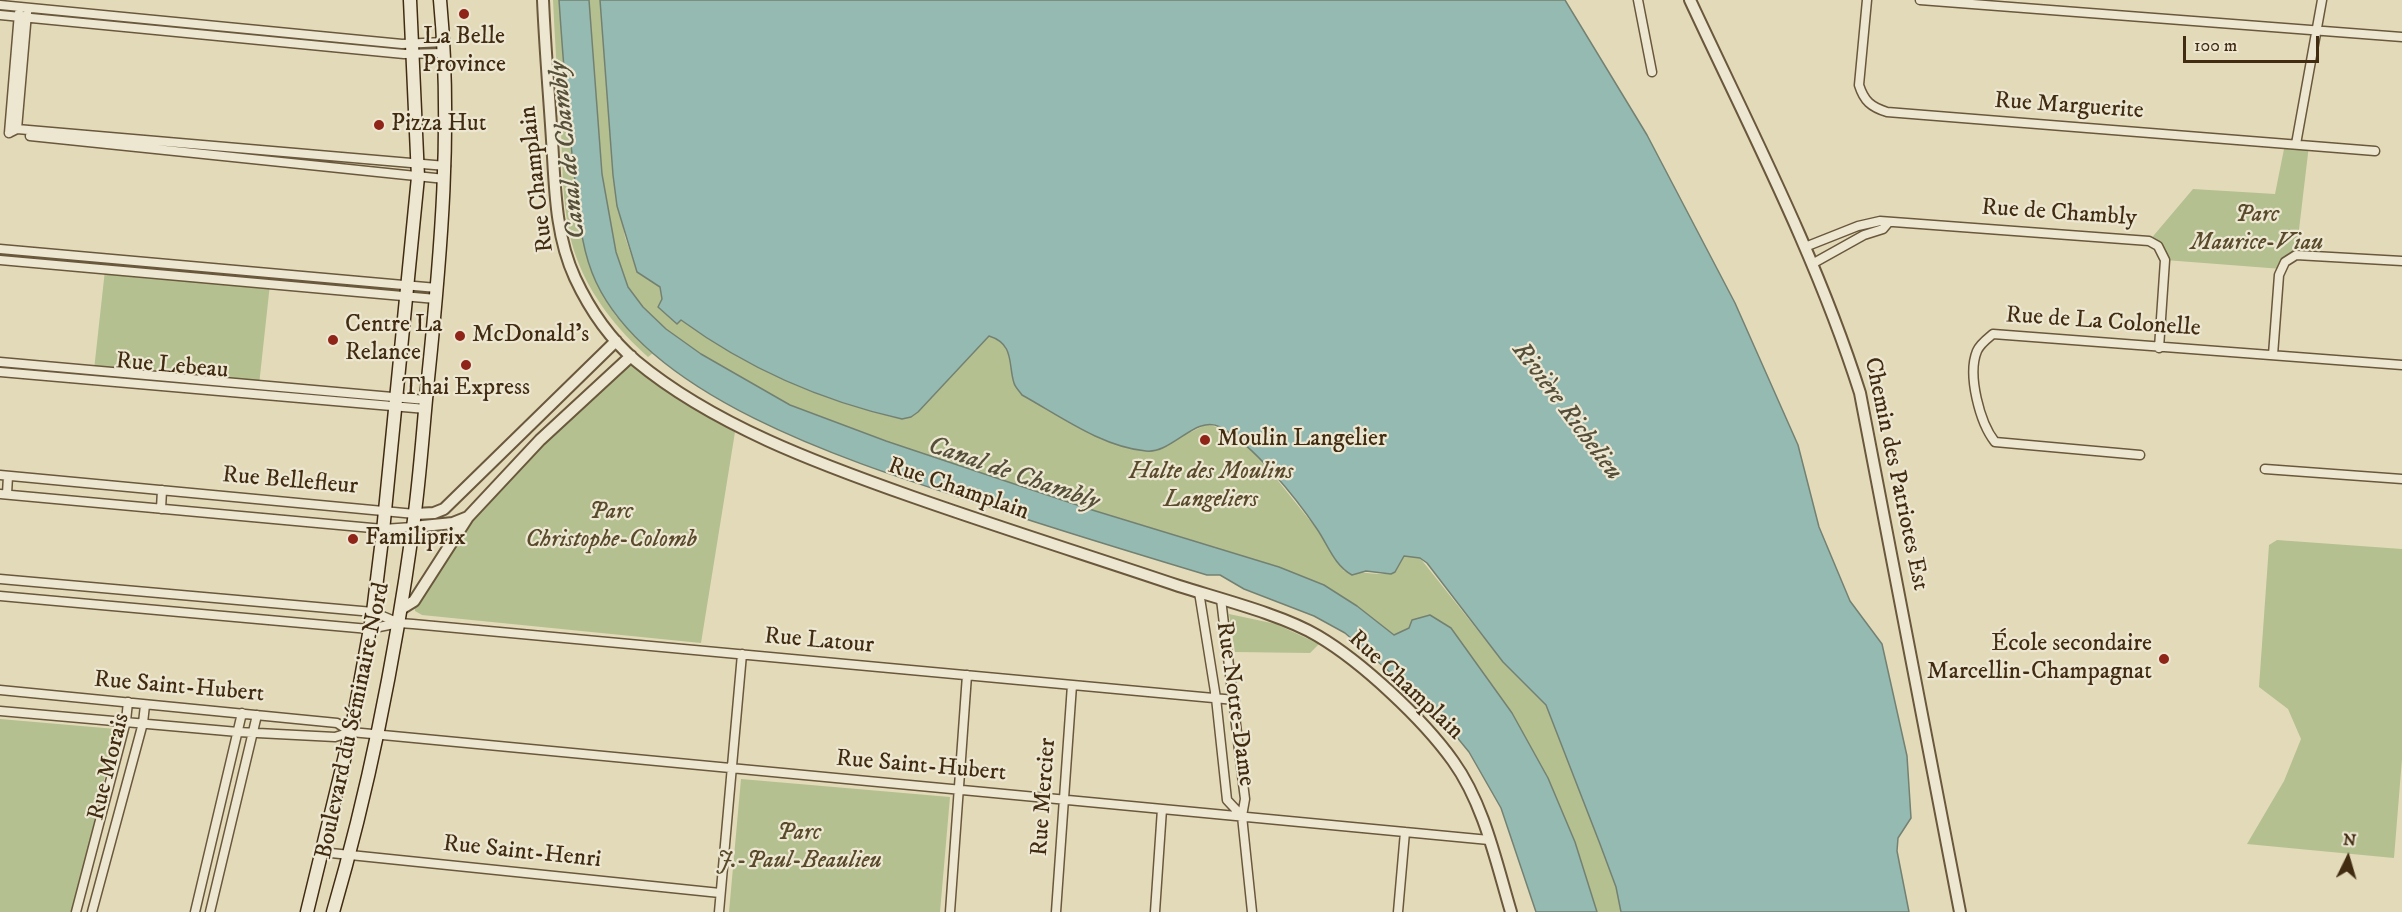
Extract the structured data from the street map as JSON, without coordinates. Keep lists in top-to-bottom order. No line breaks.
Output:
{"streets":{"main road":["Boulevard du Séminaire Nord"],"street":["Rue Marguerite","Rue Champlain","Rue de Chambly","Rue de La Colonelle","Rue Lebeau","Chemin des Patriotes Est","Rue Bellefleur","Rue Latour","Rue Saint-Hubert","Rue Notre-Dame","Rue Morais","Rue Mercier","Rue Saint-Henri"]},"crossings":[["Rue Champlain","Rue Saint-Hubert"],["Rue Champlain","Rue Notre-Dame"],["Rue de Chambly","Rue de La Colonelle"],["Rue de Chambly","Chemin des Patriotes Est"],["Rue Lebeau","Boulevard du Séminaire Nord"],["Rue Bellefleur","Boulevard du Séminaire Nord"],["Rue Latour","Rue Notre-Dame"],["Rue Latour","Boulevard du Séminaire Nord"],["Rue Latour","Rue Mercier"],["Rue Saint-Hubert","Rue Notre-Dame"],["Rue Saint-Hubert","Boulevard du Séminaire Nord"],["Rue Saint-Hubert","Rue Morais"],["Rue Saint-Hubert","Rue Mercier"],["Boulevard du Séminaire Nord","Rue Saint-Henri"]],"water":["Canal de Chambly","Rivière Richelieu"],"parks":["Parc Maurice-Viau","Halte des Moulins Langeliers","Parc Christophe-Colomb","Parc J.-Paul-Beaulieu"],"places":["La Belle Province","Pizza Hut","McDonald's","Centre La Relance","Thai Express","Moulin Langelier","Familiprix","École secondaire Marcellin-Champagnat"],"scale_bar":"100 m","north":"top"}
